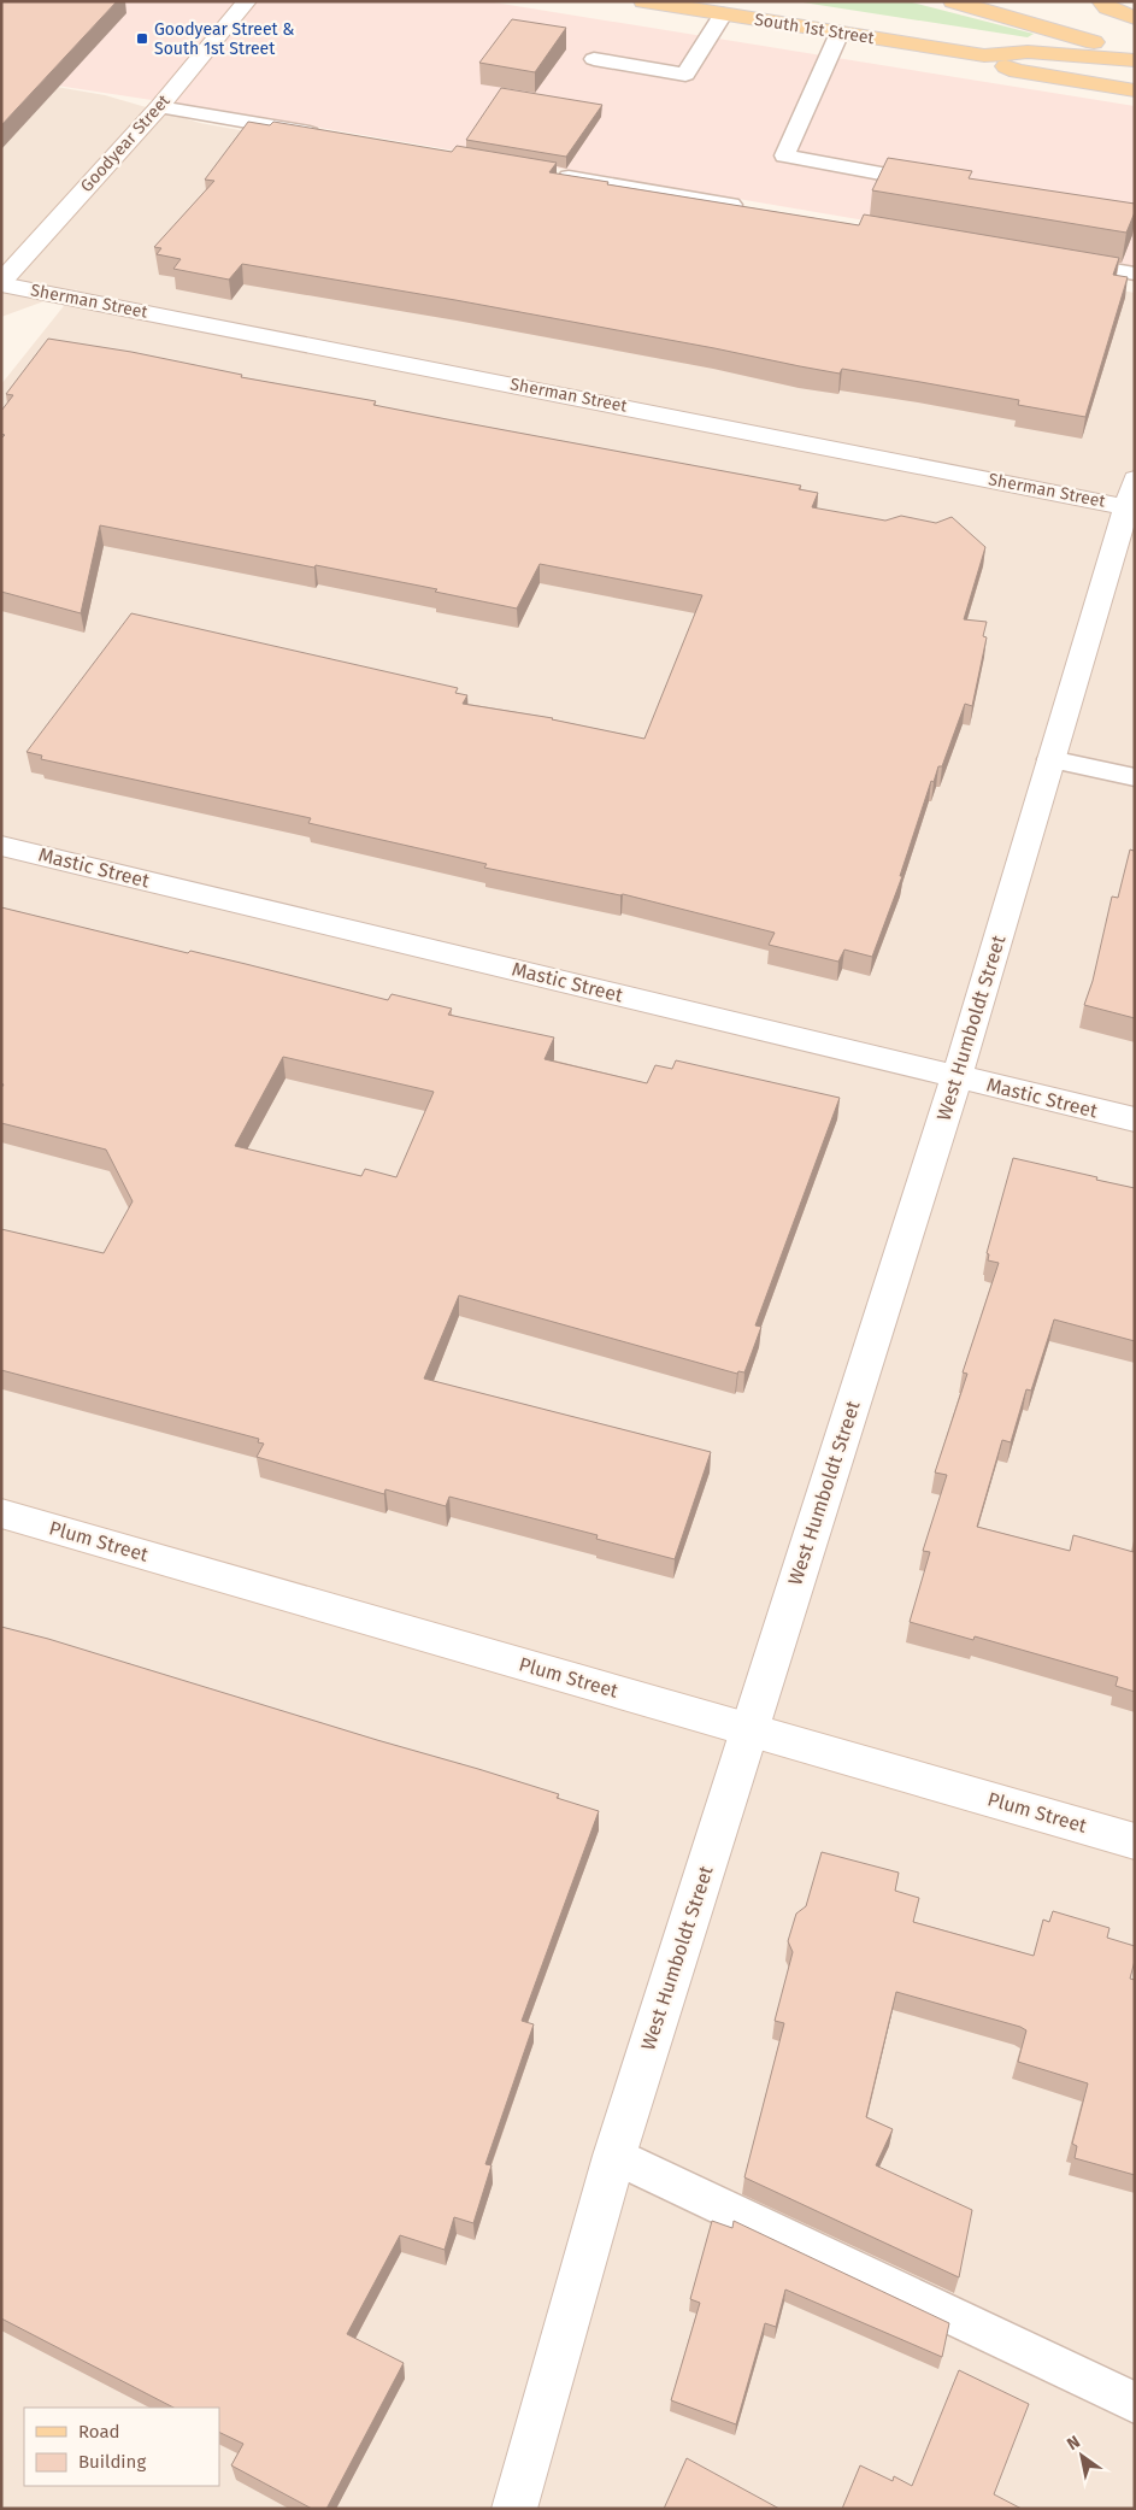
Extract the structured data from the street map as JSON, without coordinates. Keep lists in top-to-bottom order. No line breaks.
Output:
{"streets":{"main road":["South 1st Street"],"street":["Goodyear Street","Sherman Street","Mastic Street","West Humboldt Street","Plum Street"]},"crossings":[["Goodyear Street","Sherman Street"],["Sherman Street","West Humboldt Street"],["Mastic Street","West Humboldt Street"],["West Humboldt Street","Plum Street"]],"places":{"transit":["Goodyear Street & South 1st Street"]},"legend":["Road","Building"],"north":"top left"}
